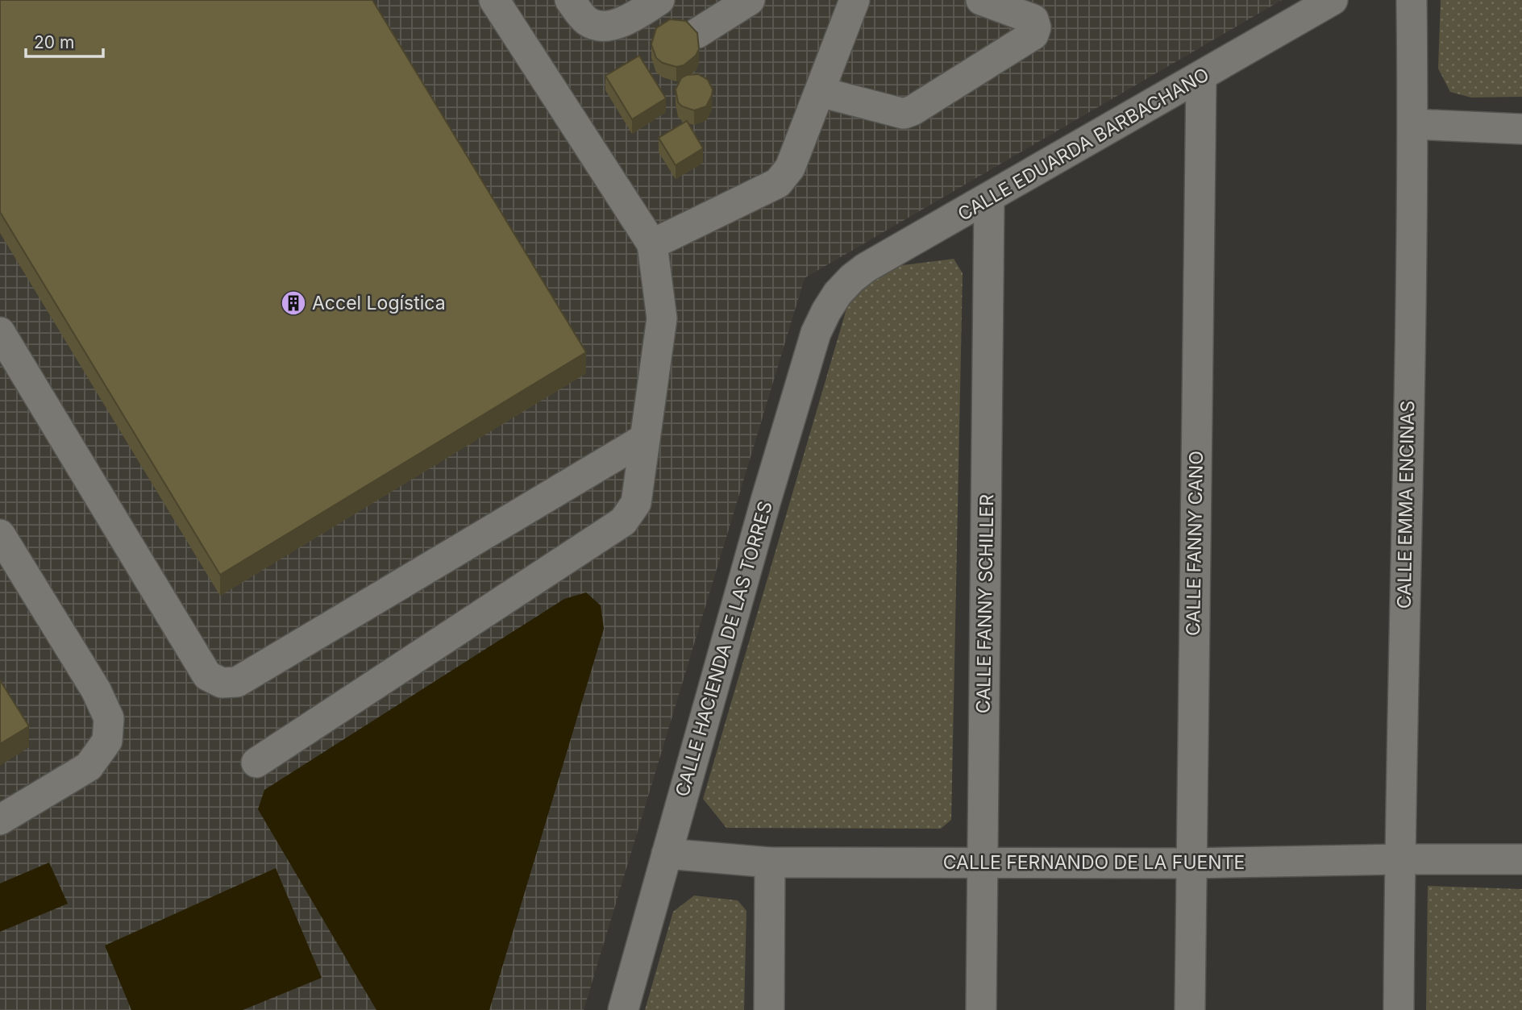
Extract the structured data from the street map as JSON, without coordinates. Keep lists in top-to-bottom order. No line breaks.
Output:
{"streets":{"street":["CALLE EDUARDA BARBACHANO","CALLE EMMA ENCINAS","CALLE FANNY CANO","CALLE FANNY SCHILLER","CALLE HACIENDA DE LAS TORRES","CALLE FERNANDO DE LA FUENTE"]},"crossings":[["CALLE EDUARDA BARBACHANO","CALLE FANNY CANO"],["CALLE EDUARDA BARBACHANO","CALLE FANNY SCHILLER"],["CALLE EDUARDA BARBACHANO","CALLE HACIENDA DE LAS TORRES"],["CALLE EMMA ENCINAS","CALLE FERNANDO DE LA FUENTE"],["CALLE FANNY CANO","CALLE FERNANDO DE LA FUENTE"],["CALLE FANNY SCHILLER","CALLE FERNANDO DE LA FUENTE"],["CALLE HACIENDA DE LAS TORRES","CALLE FERNANDO DE LA FUENTE"]],"places":{"building":["Accel Logística"]},"scale_bar":"20 m"}
